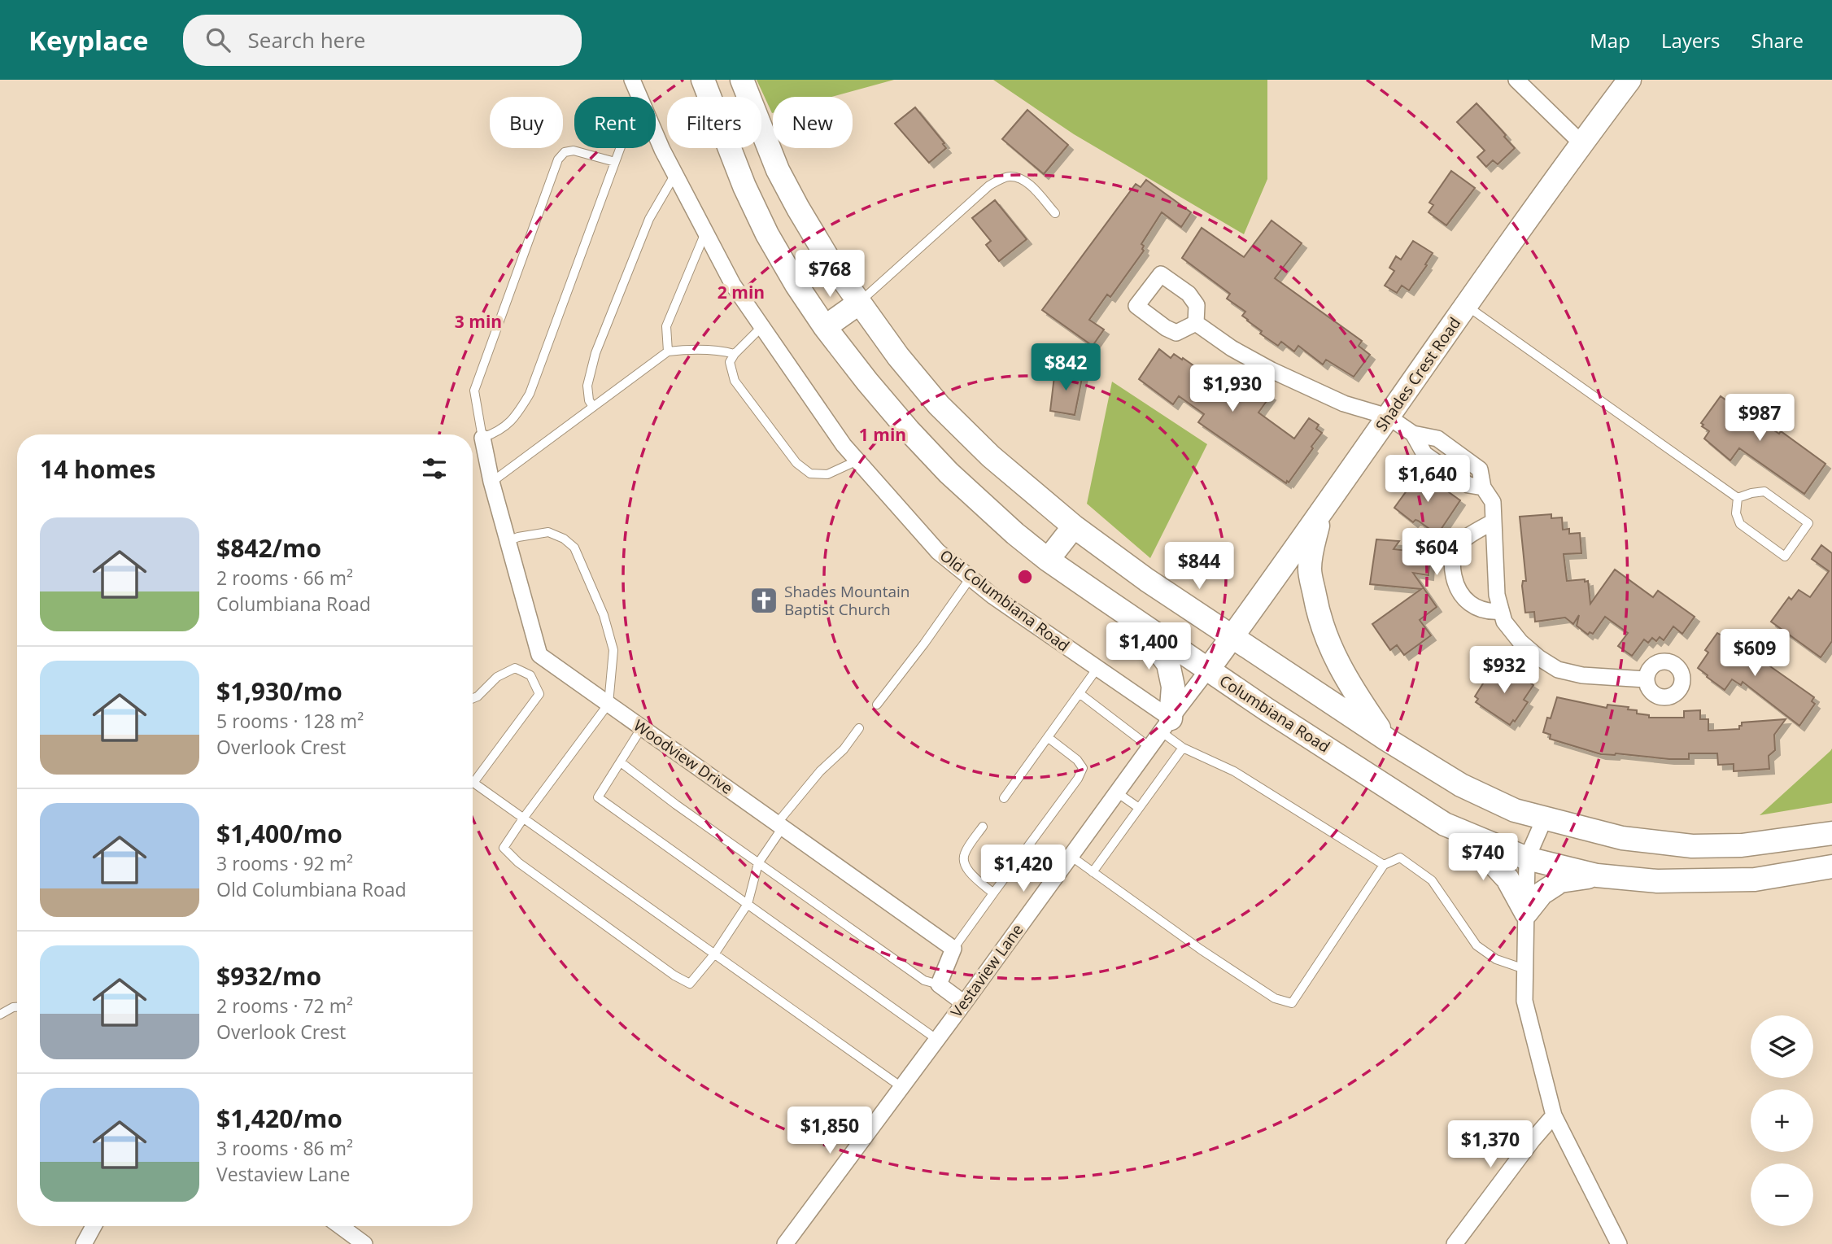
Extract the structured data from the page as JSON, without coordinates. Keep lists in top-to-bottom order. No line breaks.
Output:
{"streets":{"main road":["Shades Crest Road","Columbiana Road"],"street":["Old Columbiana Road","Woodview Drive","Vestaview Lane"]},"crossings":[["Shades Crest Road","Columbiana Road"],["Shades Crest Road","Vestaview Lane"],["Old Columbiana Road","Vestaview Lane"],["Columbiana Road","Vestaview Lane"]],"places":{"church":["Shades Mountain Baptist Church"]},"page":{"header":"Keyplace","search":"Search here","nav":["Map","Layers","Share"],"chip":["Buy","Rent","Filters","New"],"price":["$768","$842","$1,930","$987","$1,640","$604","$844","$1,400","$609","$932","$740","$1,420","$1,850","$1,370"],"heading":"14 homes","list":[{"name":"$842/mo","note":"2 rooms · 66 m² · Columbiana Road"},{"name":"$1,930/mo","note":"5 rooms · 128 m² · Overlook Crest"},{"name":"$1,400/mo","note":"3 rooms · 92 m² · Old Columbiana Road"},{"name":"$932/mo","note":"2 rooms · 72 m² · Overlook Crest"},{"name":"$1,420/mo","note":"3 rooms · 86 m² · Vestaview Lane"}],"map_buttons":["+","−"]},"rings":["2 min","3 min","1 min"]}
